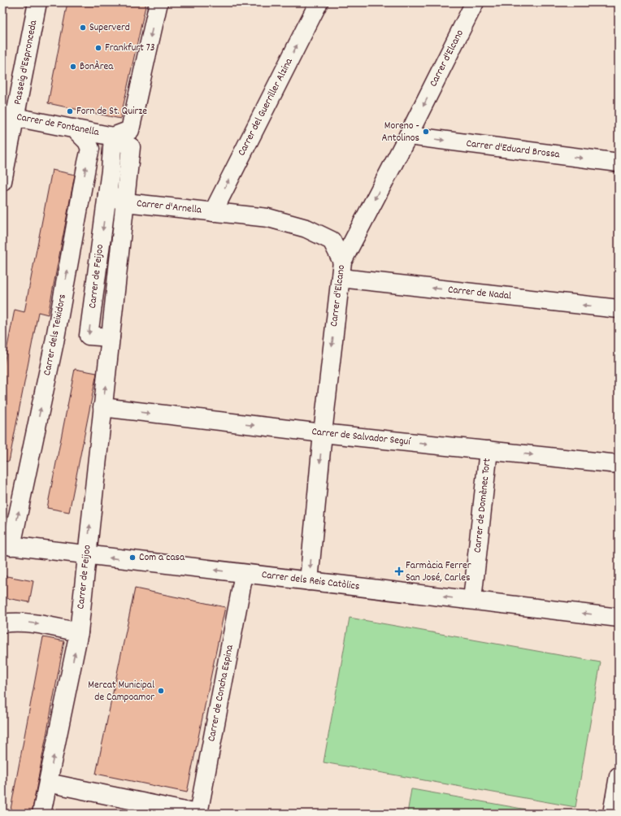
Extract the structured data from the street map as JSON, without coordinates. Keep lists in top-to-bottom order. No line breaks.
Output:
{"streets":{"street":["Carrer d'Elcano","Passeig d'Espronceda","Carrer del Guerriller Alzina","Carrer de Fontanella","Carrer d'Eduard Brossa","Carrer d'Arnella","Carrer de Feijoo","Carrer de Nadal","Carrer dels Teixidors","Carrer de Salvador Seguí","Carrer de Domènec Tort","Carrer dels Reis Catòlics","Carrer de Concha Espina"]},"crossings":[["Carrer d'Elcano","Carrer d'Eduard Brossa"],["Carrer d'Elcano","Carrer d'Arnella"],["Carrer d'Elcano","Carrer de Nadal"],["Carrer d'Elcano","Carrer de Salvador Seguí"],["Carrer d'Elcano","Carrer dels Reis Catòlics"],["Passeig d'Espronceda","Carrer de Fontanella"],["Carrer del Guerriller Alzina","Carrer d'Arnella"],["Carrer de Fontanella","Carrer de Feijoo"],["Carrer de Fontanella","Carrer dels Teixidors"],["Carrer d'Arnella","Carrer de Feijoo"],["Carrer d'Arnella","Carrer de Nadal"],["Carrer de Feijoo","Carrer de Salvador Seguí"],["Carrer de Feijoo","Carrer dels Reis Catòlics"],["Carrer dels Teixidors","Carrer dels Reis Catòlics"],["Carrer de Salvador Seguí","Carrer de Domènec Tort"],["Carrer de Domènec Tort","Carrer dels Reis Catòlics"],["Carrer dels Reis Catòlics","Carrer de Concha Espina"]],"one_way":["Carrer d'Elcano","Carrer d'Eduard Brossa","Carrer de Nadal","Carrer dels Teixidors","Carrer de Salvador Seguí","Carrer dels Reis Catòlics"],"places":{"other":["Superverd","Frankfurt 73","BonÀrea","Forn de St. Quirze","Moreno - Antolinos","Com a casa","Mercat Municipal de Campoamor"],"health":["Farmàcia Ferrer San José, Carles"]}}
